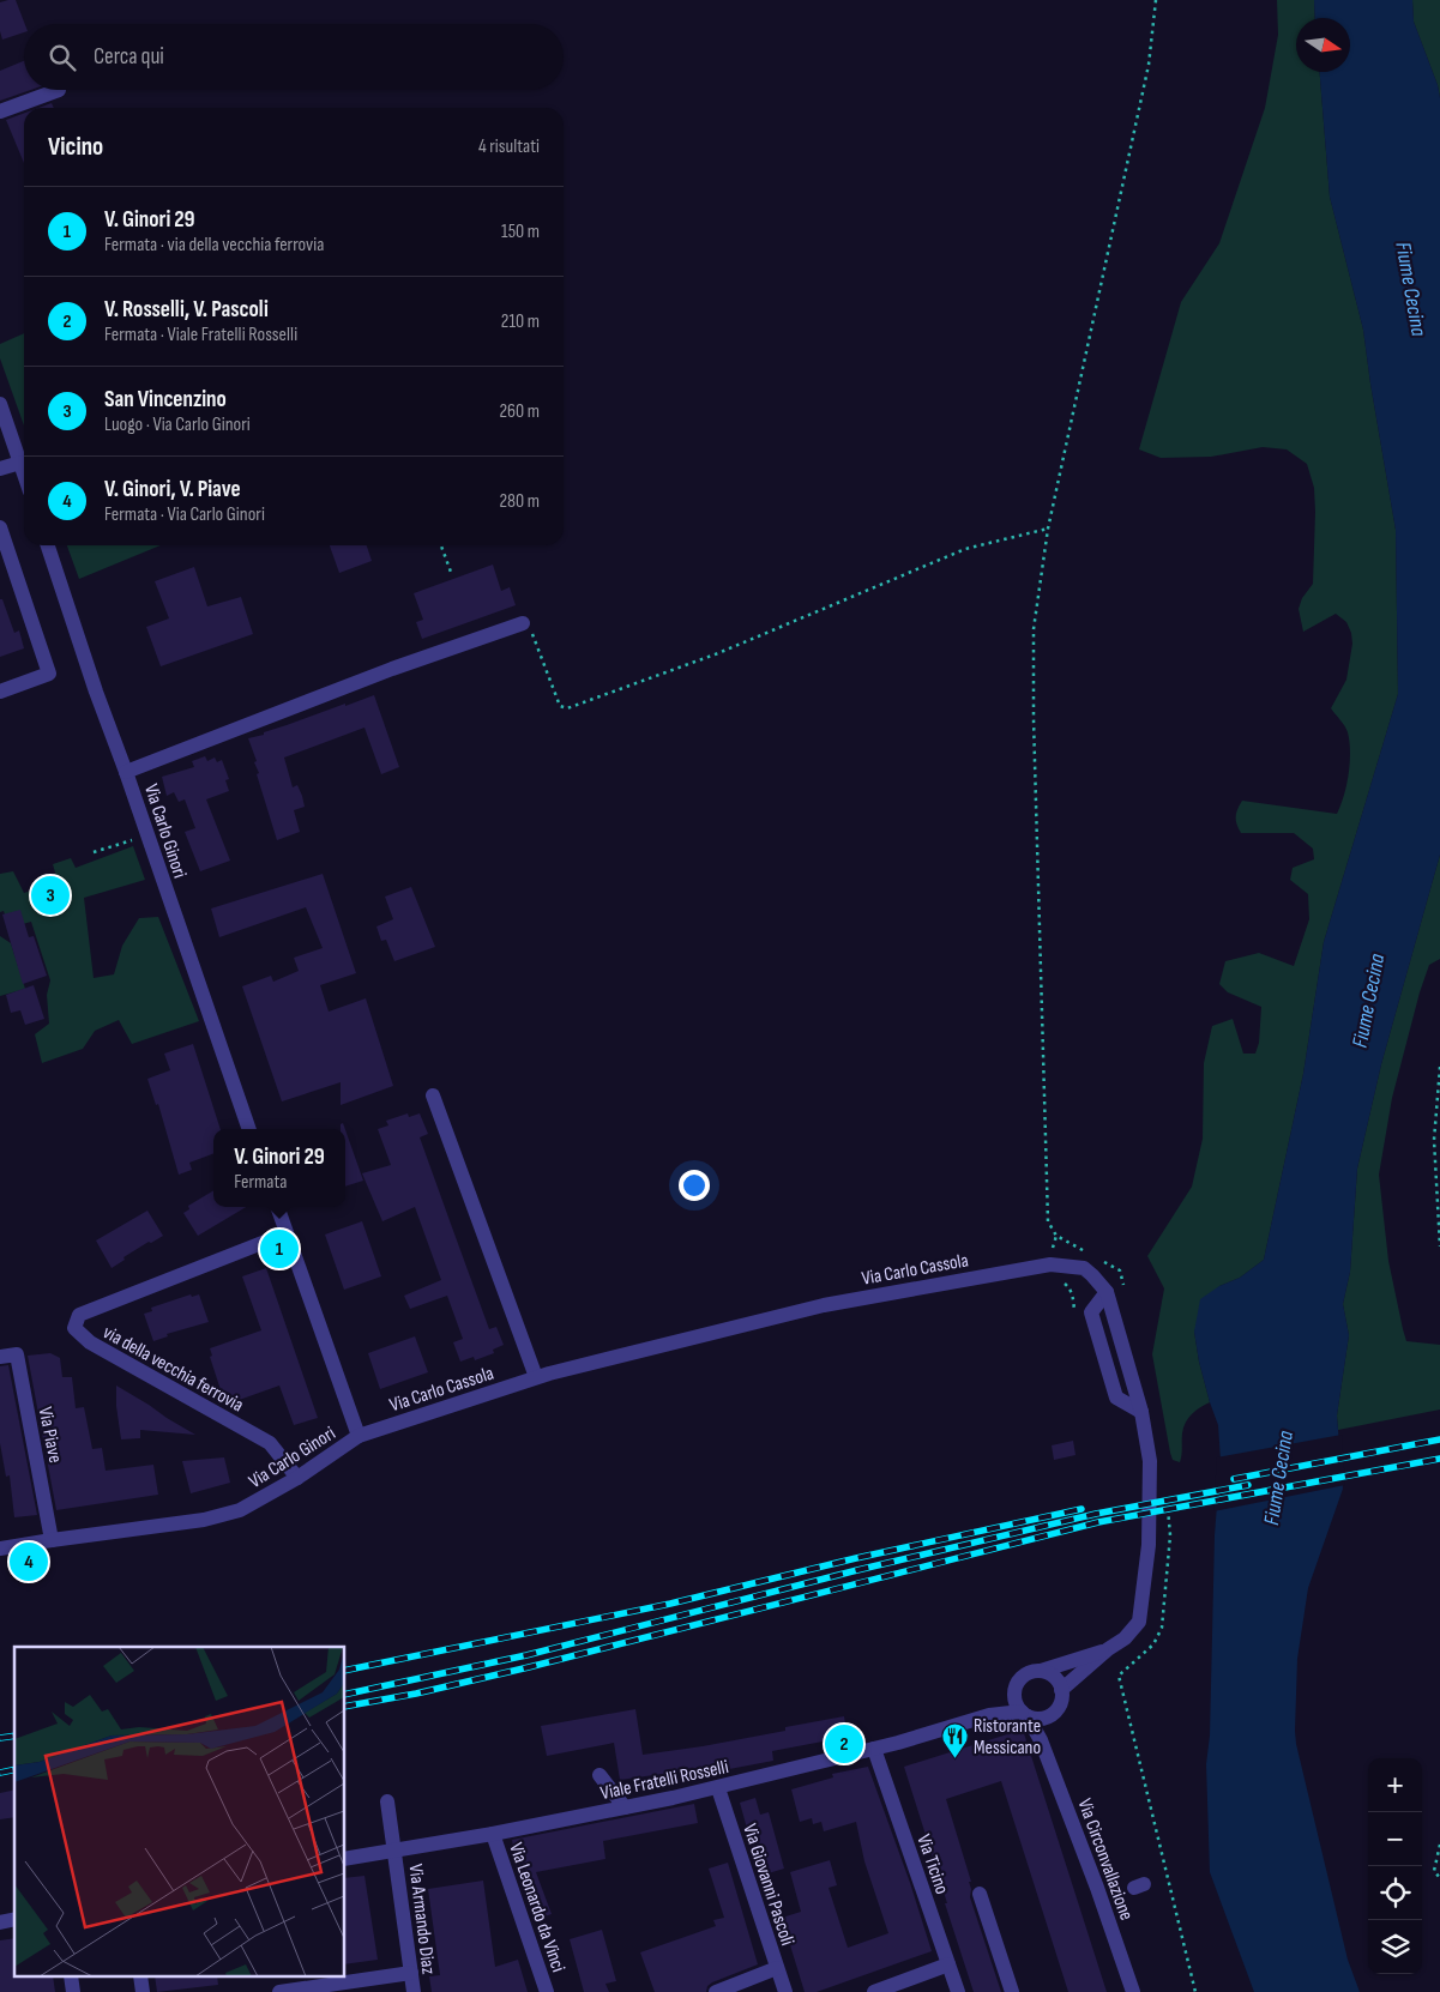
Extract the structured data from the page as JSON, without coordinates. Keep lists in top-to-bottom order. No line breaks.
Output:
{"streets":{"street":["Via Carlo Ginori","Via Carlo Cassola","via della vecchia ferrovia","Via Piave","Viale Fratelli Rosselli","Via Circonvallazione","Via Ticino","Via Giovanni Pascoli","Via Leonardo da Vinci","Via Armando Diaz"]},"crossings":[["Via Carlo Ginori","Via Carlo Cassola"],["Via Carlo Ginori","via della vecchia ferrovia"],["Via Carlo Ginori","Via Piave"],["Via Carlo Cassola","Viale Fratelli Rosselli"],["Via Carlo Cassola","Via Circonvallazione"],["Viale Fratelli Rosselli","Via Circonvallazione"],["Viale Fratelli Rosselli","Via Ticino"],["Viale Fratelli Rosselli","Via Giovanni Pascoli"],["Viale Fratelli Rosselli","Via Leonardo da Vinci"],["Viale Fratelli Rosselli","Via Armando Diaz"]],"water":["Fiume Cecina"],"places":{"restaurant":["Ristorante Messicano"]},"north":"right","page":{"search":"Cerca qui","heading":["Vicino","4 risultati"],"list":[{"mark":"1","name":"V. Ginori 29","note":"Fermata · via della vecchia ferrovia","value":"150 m"},{"mark":"2","name":"V. Rosselli, V. Pascoli","note":"Fermata · Viale Fratelli Rosselli","value":"210 m"},{"mark":"3","name":"San Vincenzino","note":"Luogo · Via Carlo Ginori","value":"260 m"},{"mark":"4","name":"V. Ginori, V. Piave","note":"Fermata · Via Carlo Ginori","value":"280 m"}],"pins":["3","1","4","2"],"popup":["V. Ginori 29","Fermata"],"map_buttons":["+","−"]}}
